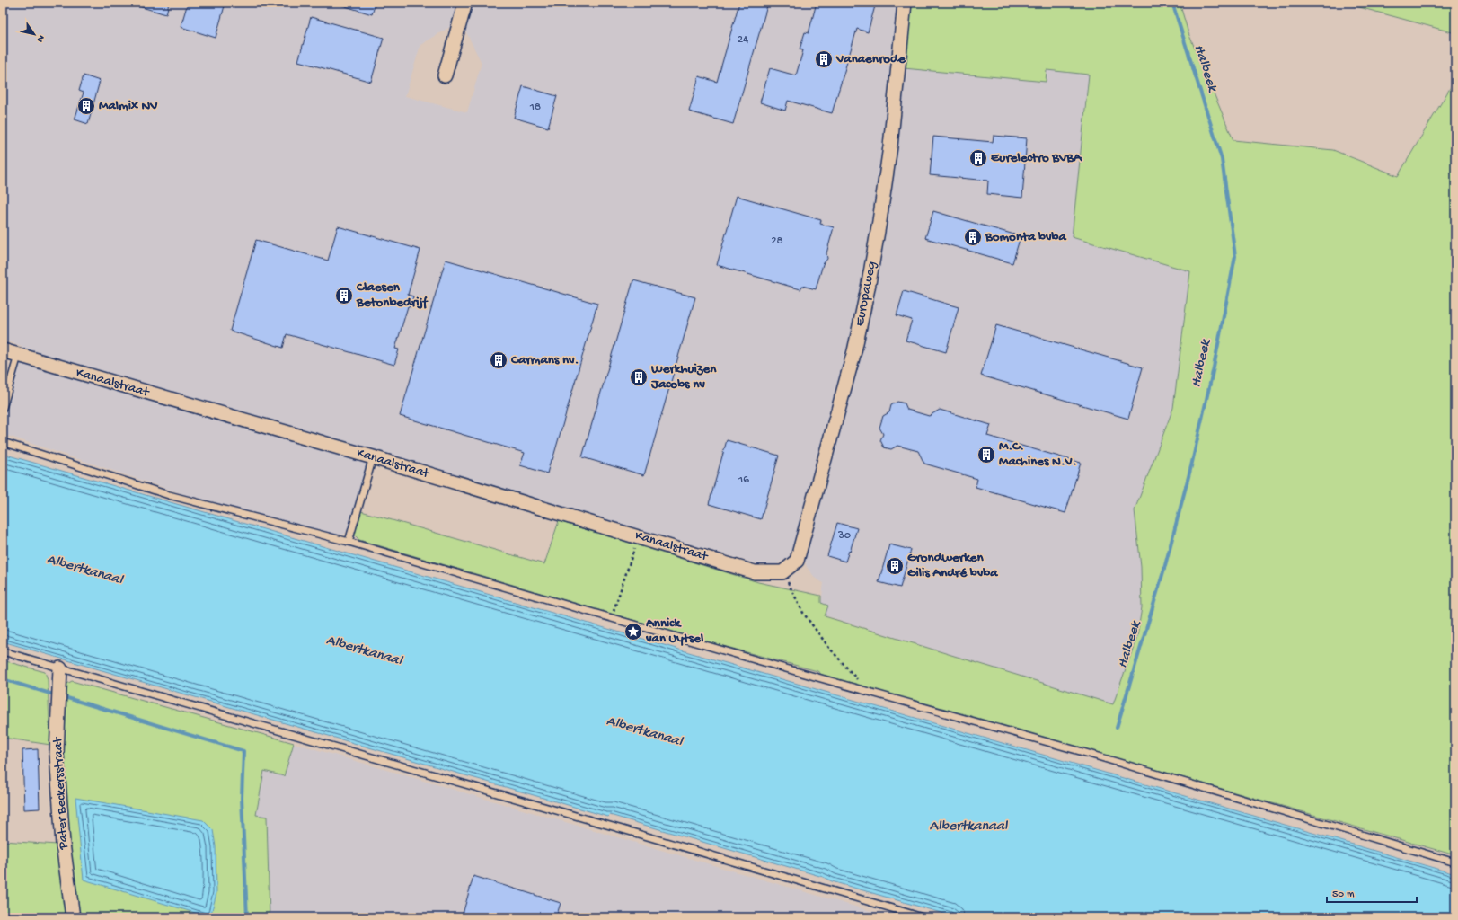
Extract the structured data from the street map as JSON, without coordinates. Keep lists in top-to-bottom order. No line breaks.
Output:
{"streets":{"street":["Europaweg","Kanaalstraat","Pater Beckersstraat"]},"crossings":[["Europaweg","Kanaalstraat"]],"water":["Halbeek","Albertkanaal"],"places":{"building":["Vanaenrode","Malmix NV","Eurelectro BVBA","Bomonta bvba","Claesen Betonbedrijf","Carmans nv.","Werkhuizen Jacobs nv","M.C. Machines N.V.","Grondwerken Gilis André bvba"],"place":["Annick van Uytsel"]},"house_numbers":["24","18","28","16","30"],"scale_bar":"50 m","north":"bottom right"}
